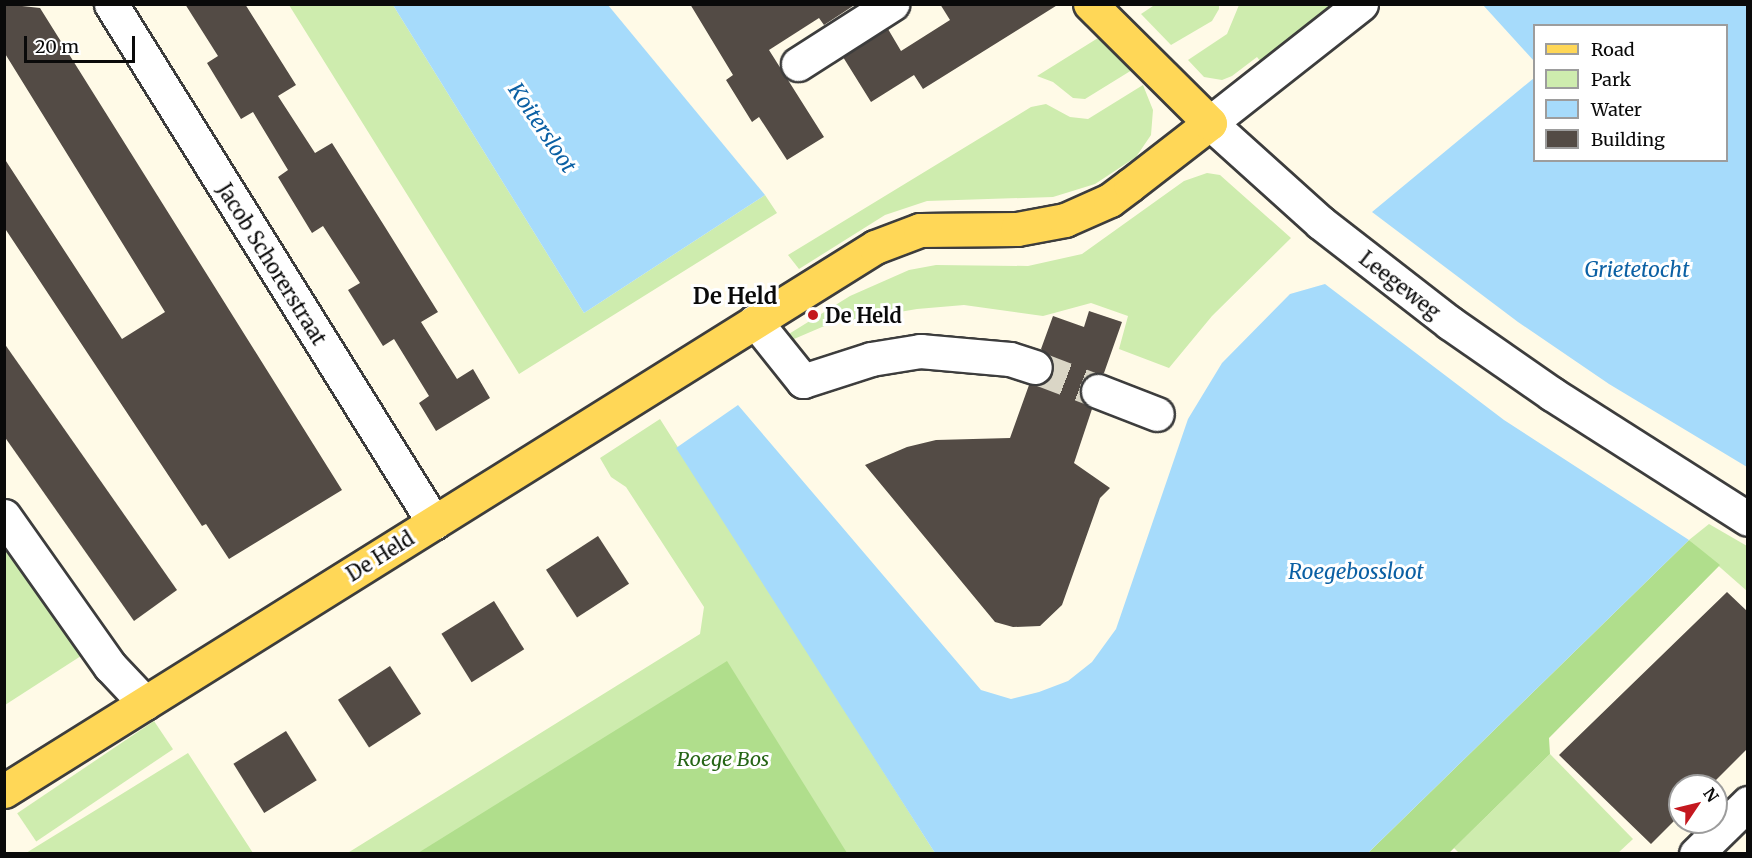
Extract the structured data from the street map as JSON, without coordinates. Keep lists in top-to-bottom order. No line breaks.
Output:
{"streets":{"main road":["Leegeweg","De Held"],"street":["Jacob Schorerstraat"]},"crossings":[["Jacob Schorerstraat","De Held"],["Leegeweg","De Held"]],"districts":["De Held"],"water":["Koitersloot","Grietetocht","Roegebossloot"],"parks":["Roege Bos"],"places":["De Held"],"legend":["Road","Park","Water","Building"],"scale_bar":"20 m","north":"top right"}
